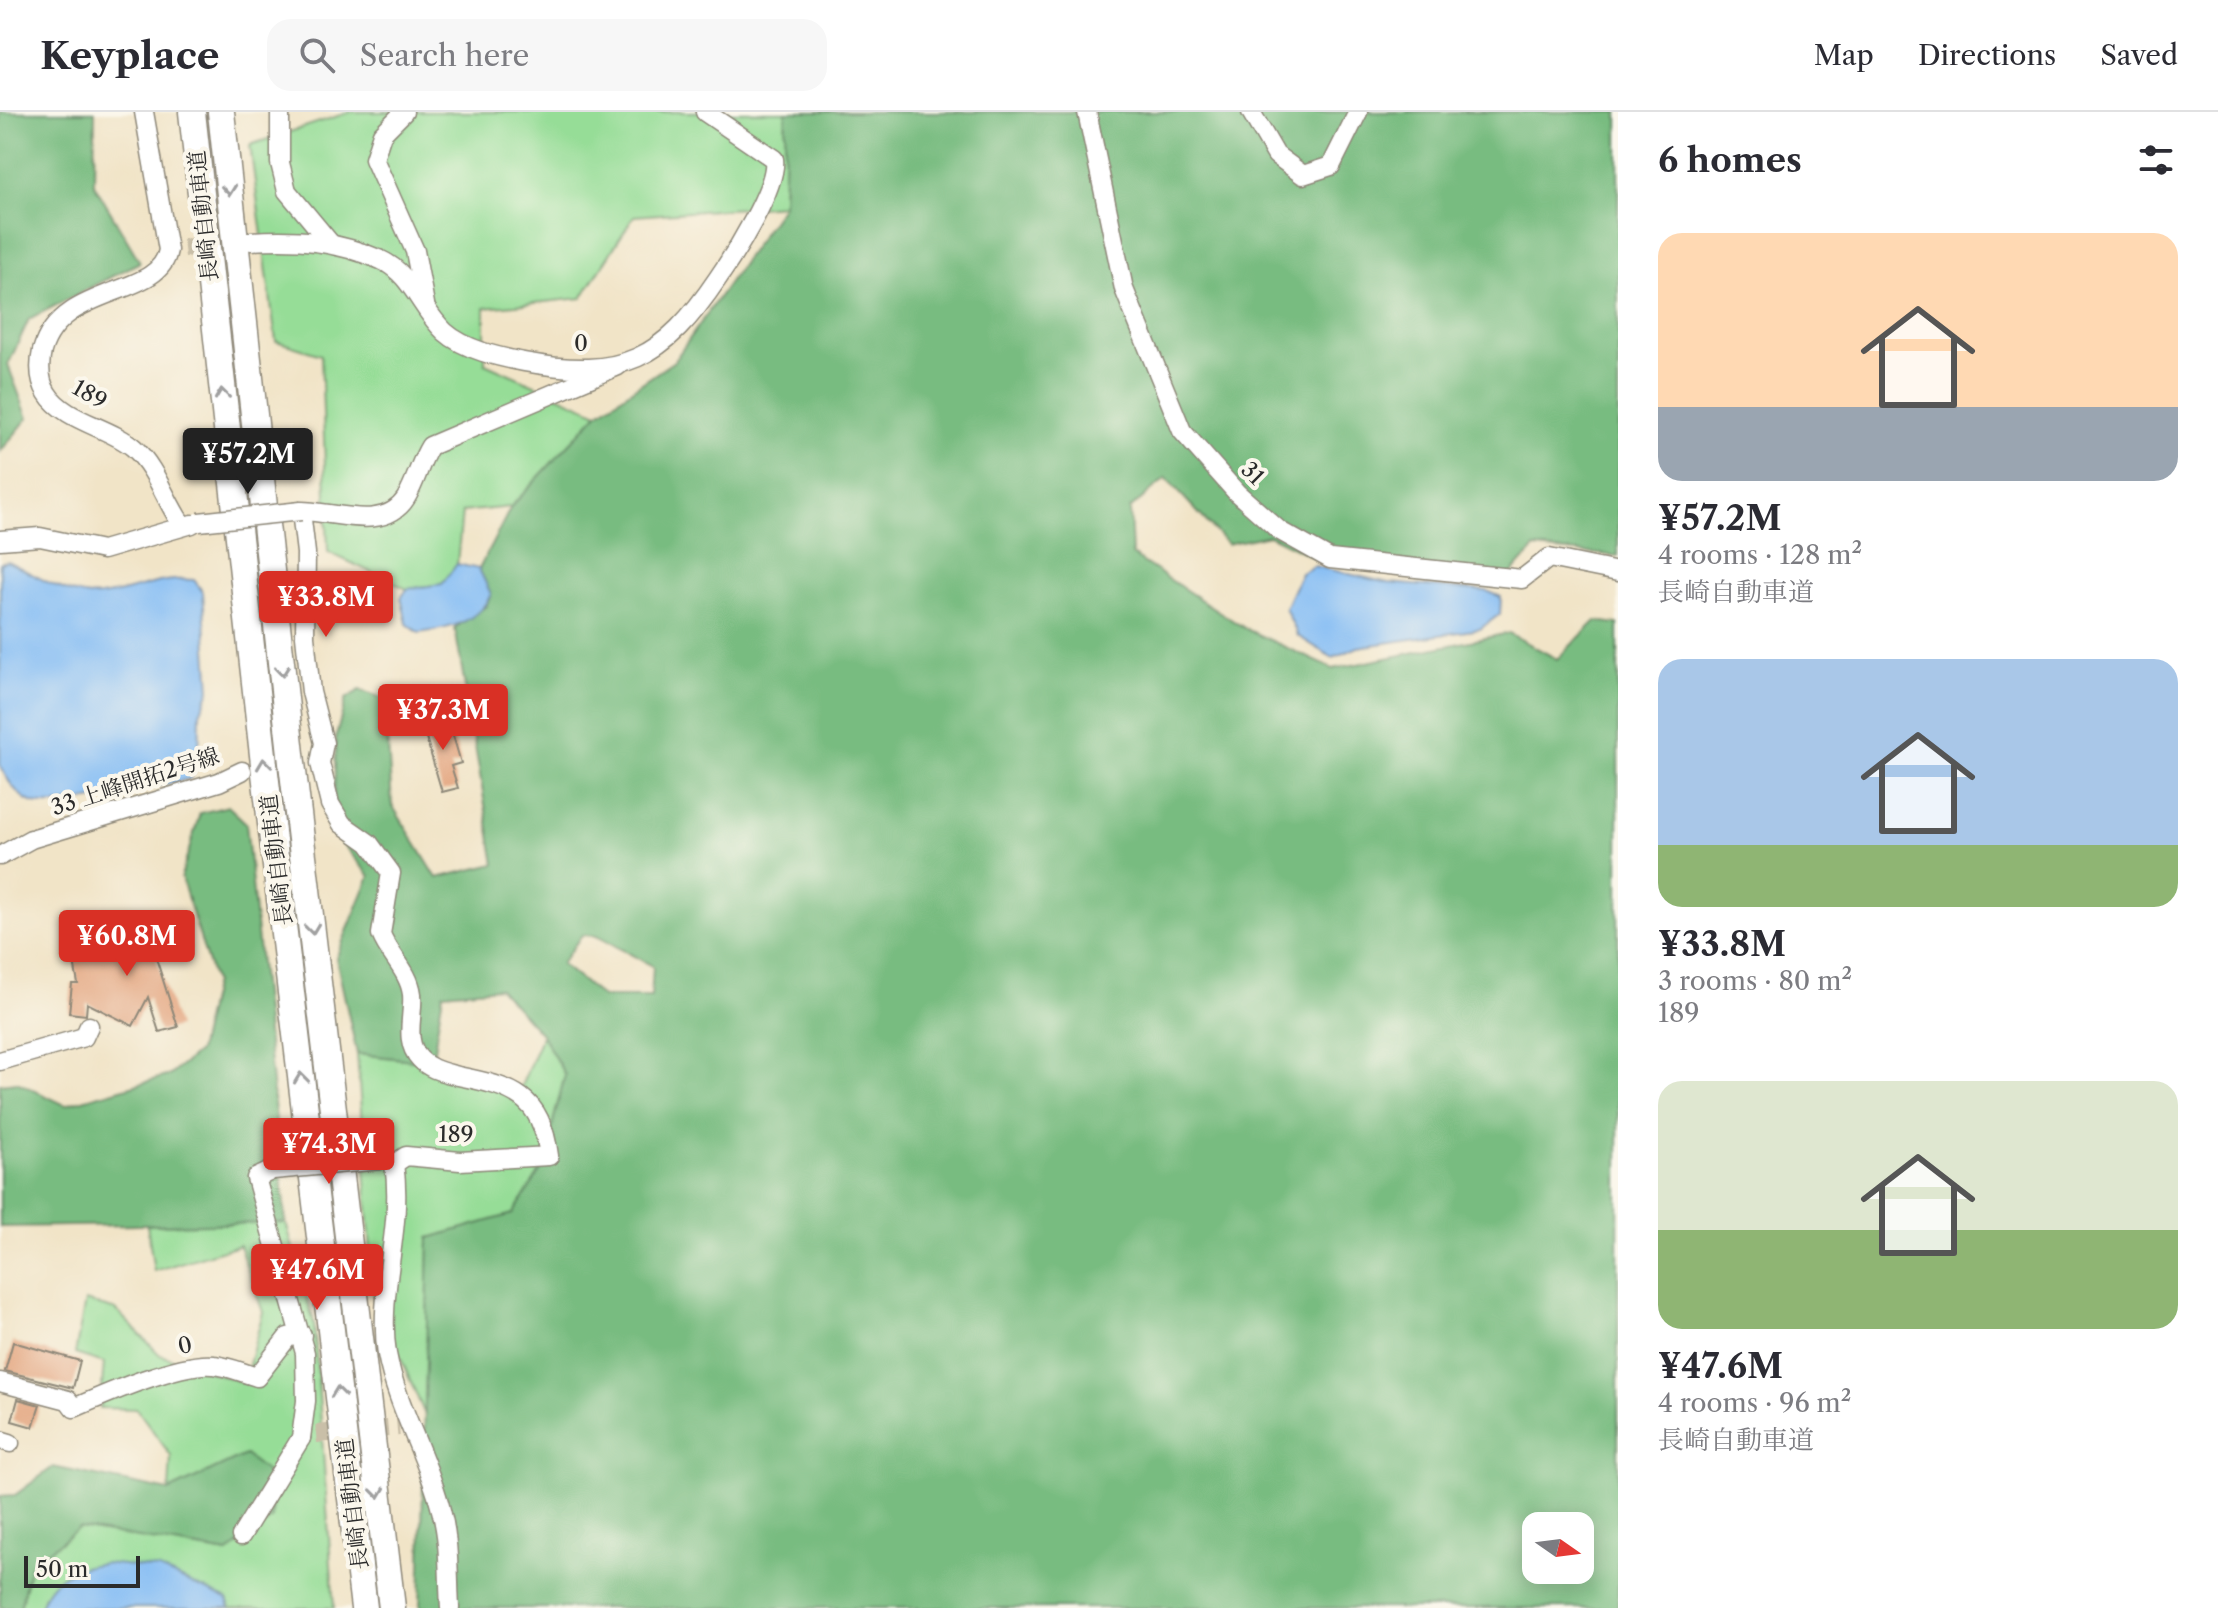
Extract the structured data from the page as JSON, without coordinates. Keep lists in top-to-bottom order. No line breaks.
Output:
{"streets":{"highway":["長崎自動車道"],"street":["0","189","31","33 上峰開拓2号線"]},"crossings":[["0","189"]],"scale_bar":"50 m","north":"right","page":{"header":"Keyplace","search":"Search here","nav":["Map","Directions","Saved"],"heading":"6 homes","list":[{"name":"¥57.2M","note":"4 rooms · 128 m² · 長崎自動車道"},{"name":"¥33.8M","note":"3 rooms · 80 m² · 189"},{"name":"¥47.6M","note":"4 rooms · 96 m² · 長崎自動車道"}],"price":["¥57.2M","¥33.8M","¥37.3M","¥60.8M","¥74.3M","¥47.6M"],"scale":"50 m"}}
